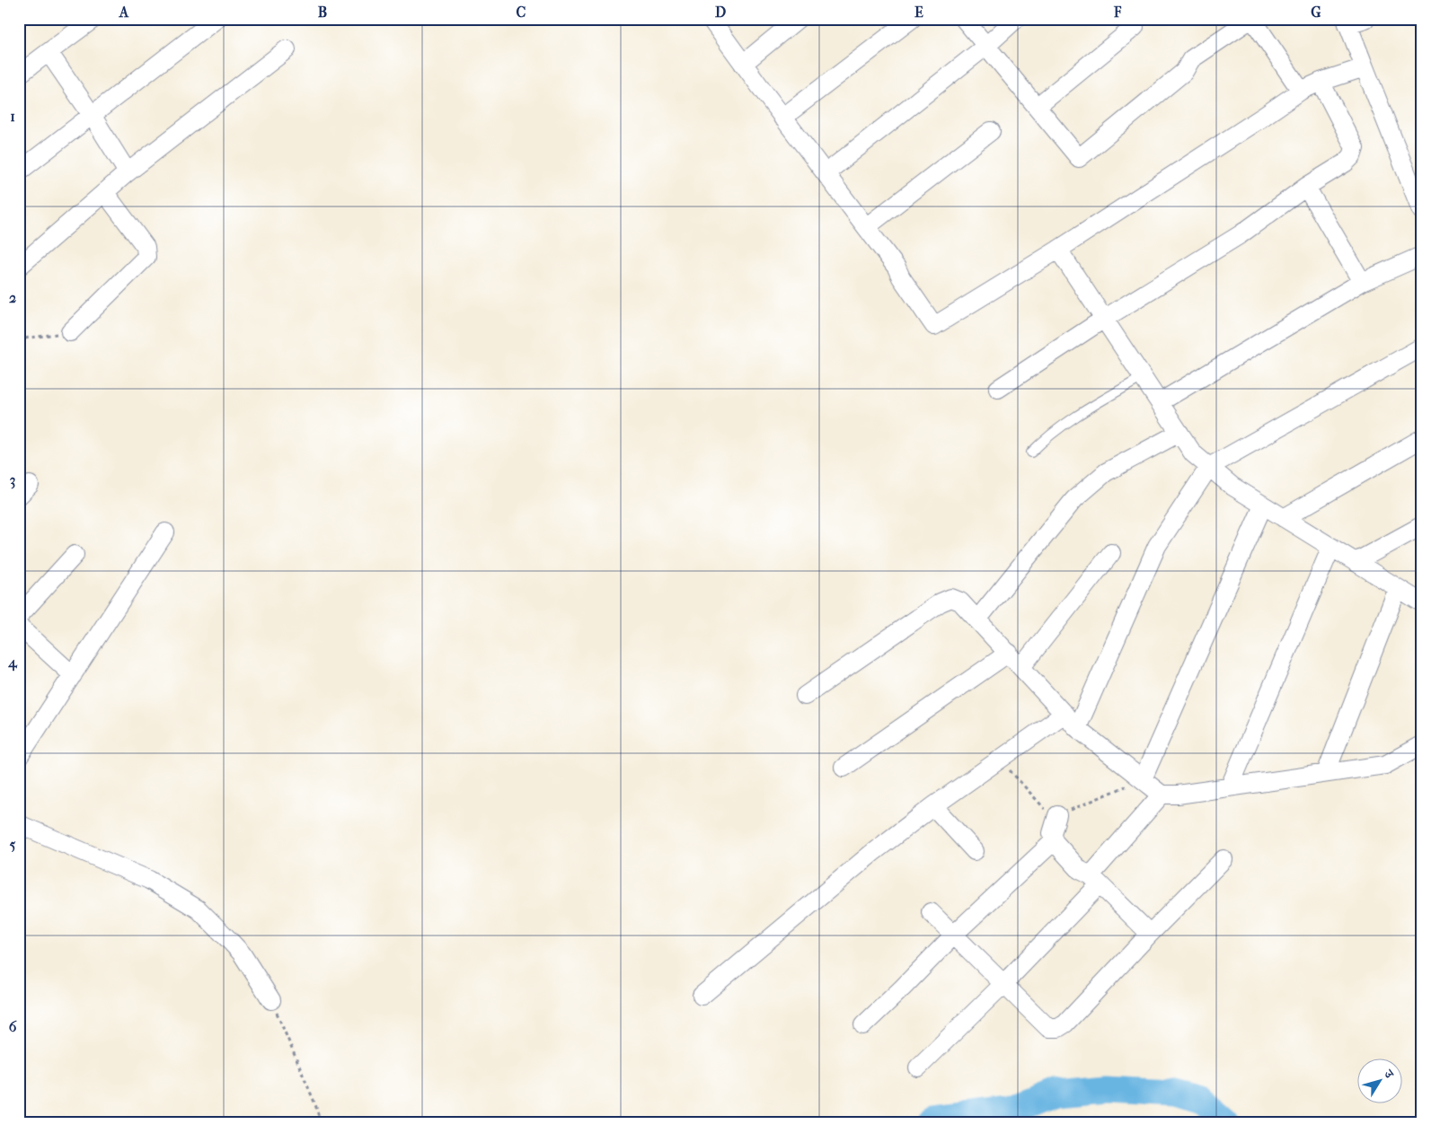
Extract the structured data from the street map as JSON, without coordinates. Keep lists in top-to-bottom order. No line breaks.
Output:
{"north":"top right","grid":{"columns":["A","B","C","D","E","F","G"],"rows":["1","2","3","4","5","6"]}}
